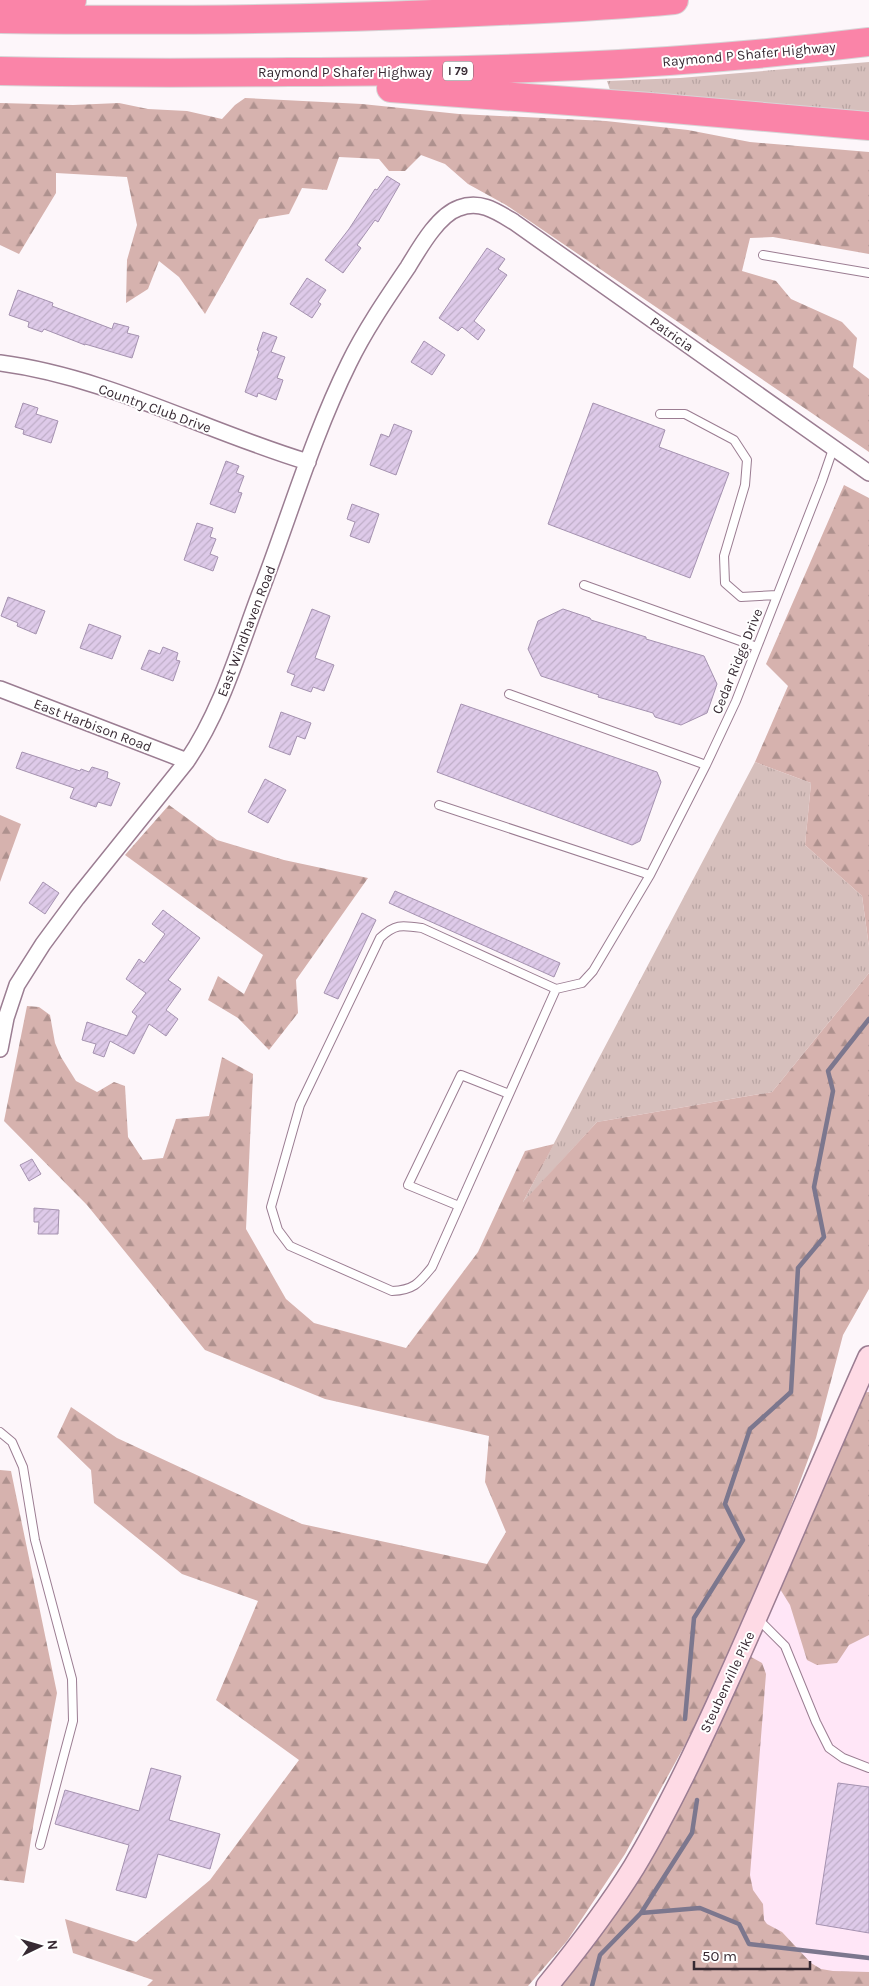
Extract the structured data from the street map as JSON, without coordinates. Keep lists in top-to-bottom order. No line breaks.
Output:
{"streets":{"highway":["Raymond P Shafer Highway","I 79"],"main road":["Steubenville Pike"],"street":["Patricia","Country Club Drive","East Windhaven Road","East Harbison Road"],"lane":["Cedar Ridge Drive"]},"crossings":[["Patricia","East Windhaven Road"],["Patricia","Cedar Ridge Drive"],["Country Club Drive","East Windhaven Road"],["East Windhaven Road","East Harbison Road"]],"scale_bar":"50 m","north":"right"}
